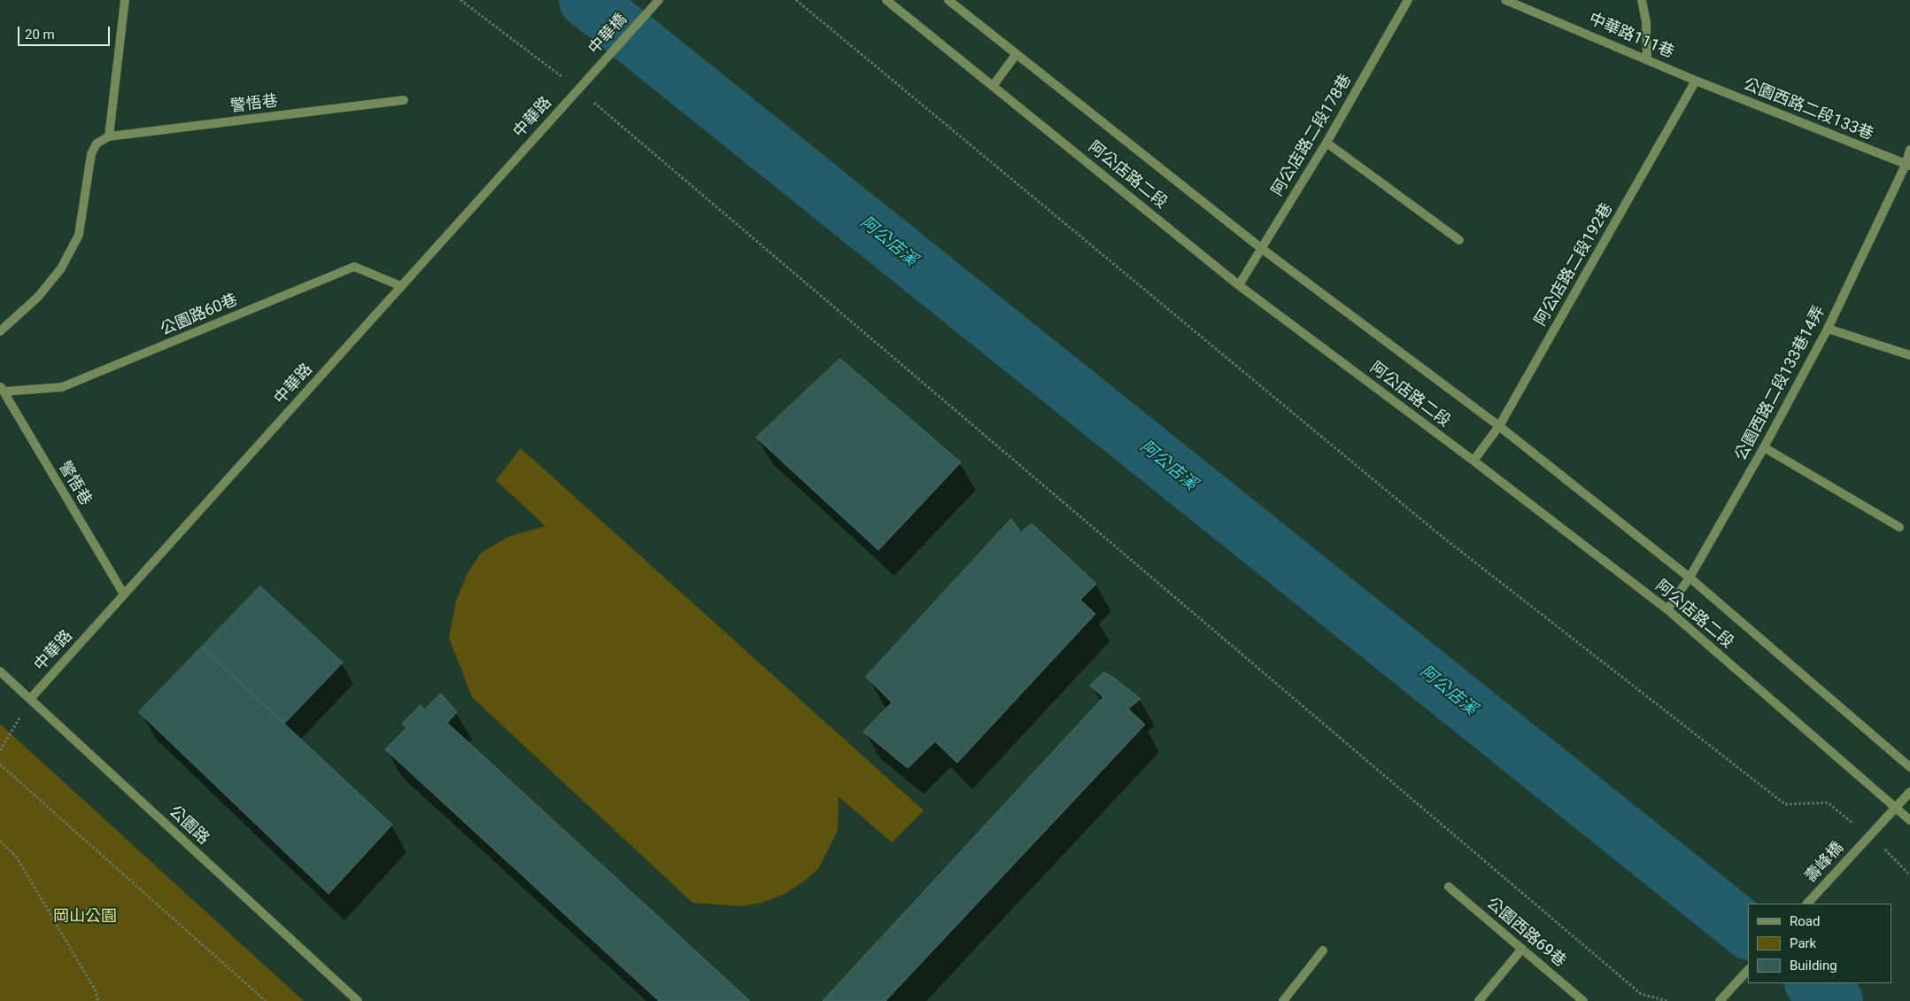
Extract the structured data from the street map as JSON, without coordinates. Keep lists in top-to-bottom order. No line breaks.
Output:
{"streets":{"street":["中華橋","中華路111巷","警悟巷","公園西路二段133巷","中華路","阿公店路二段178巷","阿公店路二段","阿公店路二段192巷","公園路60巷","公園西路二段133巷14弄","公園路","壽峰橋","公園西路69巷"]},"crossings":[["中華橋","中華路"],["中華路111巷","公園西路二段133巷"],["中華路111巷","阿公店路二段192巷"],["警悟巷","中華路"],["警悟巷","公園路60巷"],["公園西路二段133巷","阿公店路二段192巷"],["公園西路二段133巷","公園西路二段133巷14弄"],["中華路","公園路60巷"],["中華路","公園路"],["阿公店路二段178巷","阿公店路二段"],["阿公店路二段","阿公店路二段192巷"],["阿公店路二段","公園西路二段133巷14弄"],["阿公店路二段","壽峰橋"]],"water":["阿公店溪"],"parks":["岡山公園"],"legend":["Road","Park","Building"],"scale_bar":"20 m"}
